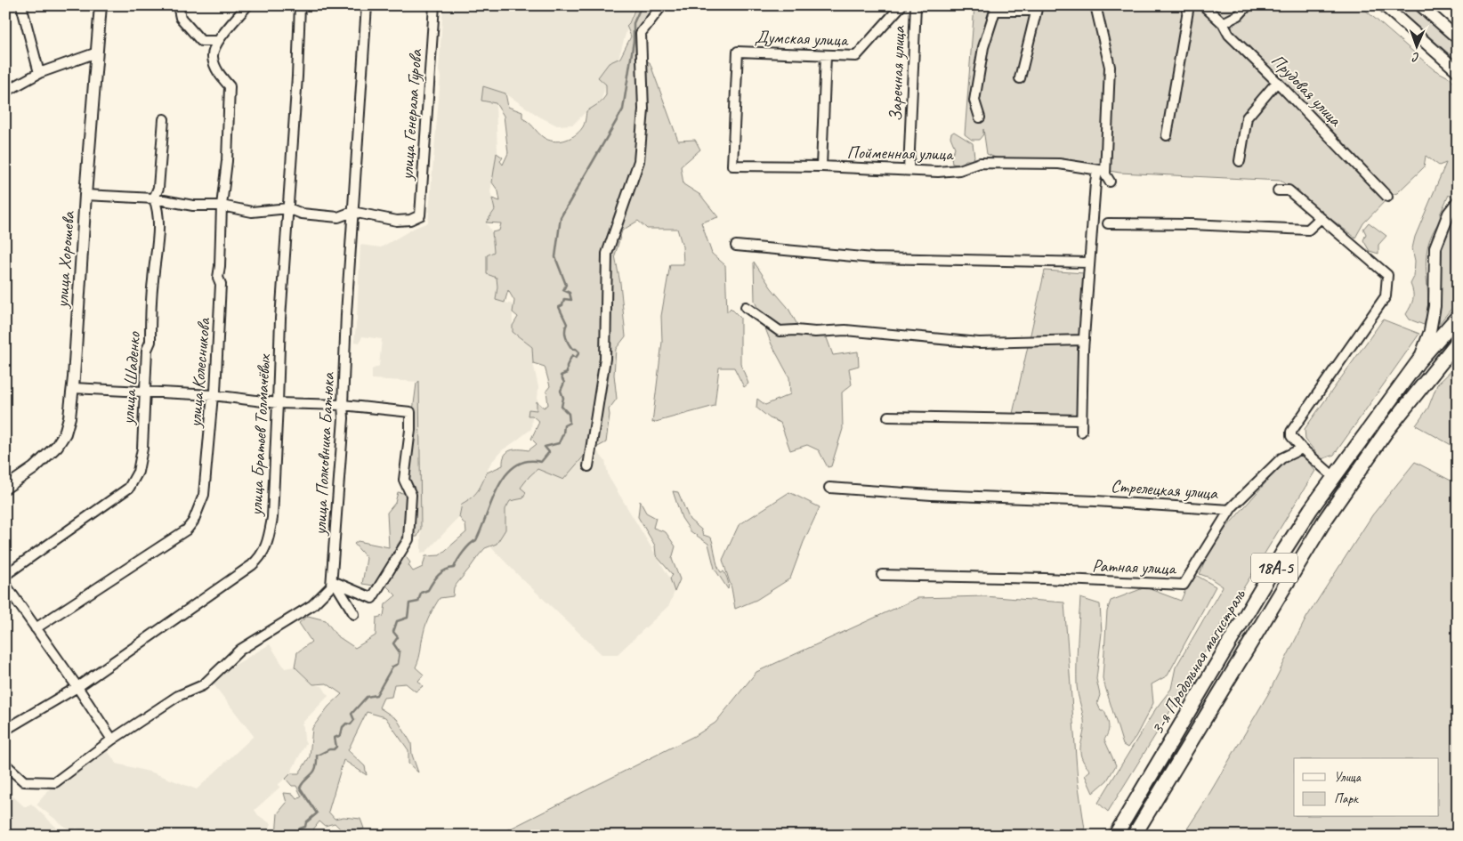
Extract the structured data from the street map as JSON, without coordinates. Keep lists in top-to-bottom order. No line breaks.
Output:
{"streets":{"highway":["18А-5","3-я Продольная магистраль"],"main road":["улица Хорошева"],"street":["Думская улица","Заречная улица","Прудовая улица","улица Генерала Гурова","Пойменная улица","улица Колесникова","улица Шаденко","улица Братьев Толмачёвых","улица Полковника Батюка","Стрелецкая улица","Ратная улица"]},"crossings":[["Думская улица","Пойменная улица"],["Заречная улица","Пойменная улица"],["улица Генерала Гурова","улица Полковника Батюка"],["Стрелецкая улица","Ратная улица"]],"legend":["Улица","Парк"],"north":"bottom"}
